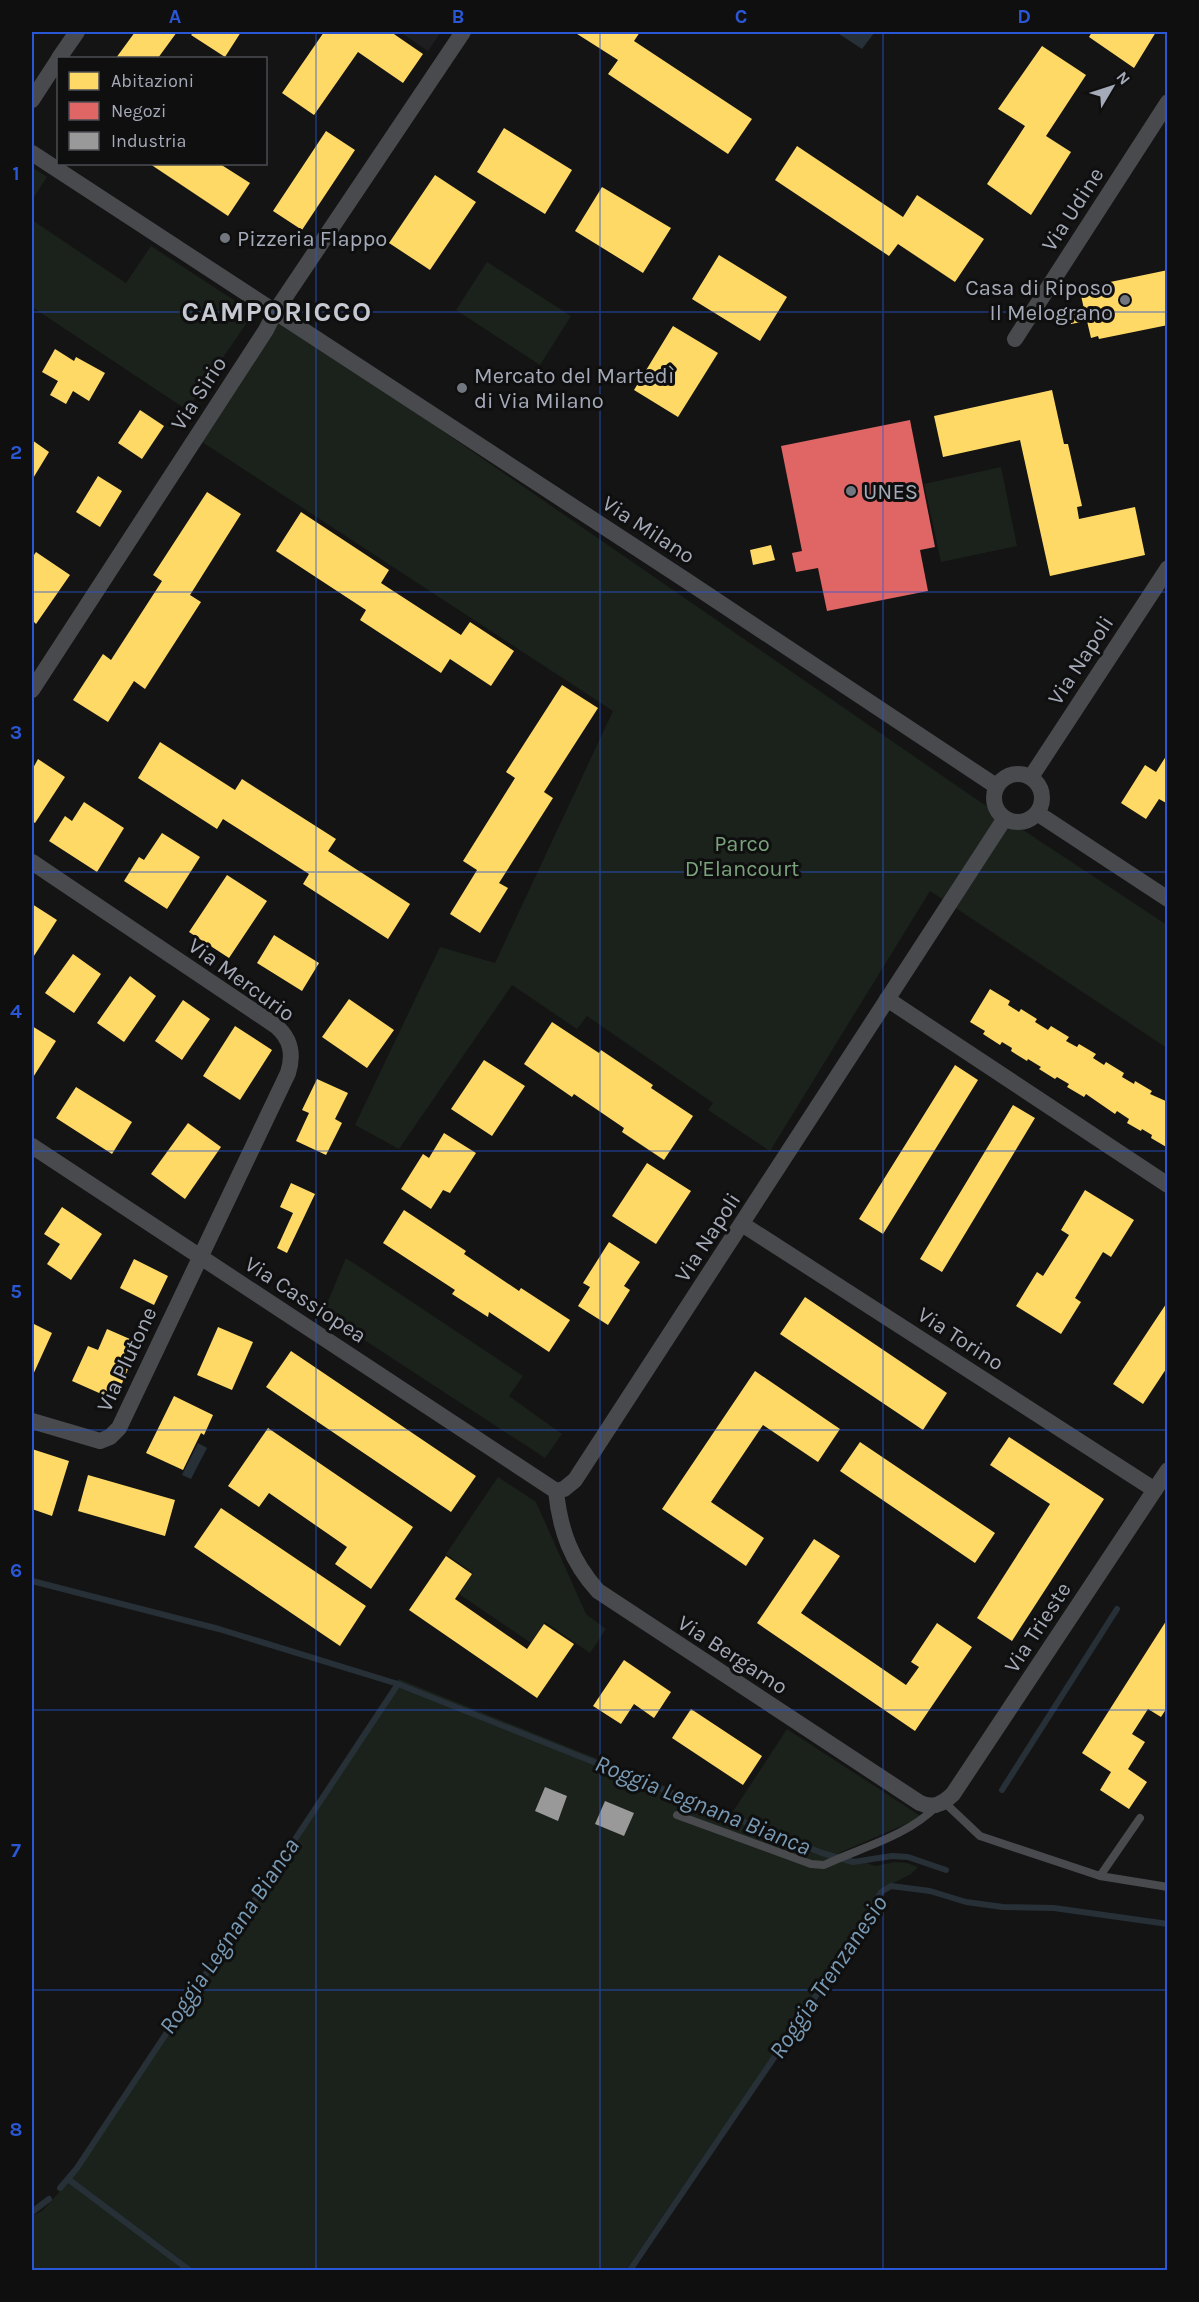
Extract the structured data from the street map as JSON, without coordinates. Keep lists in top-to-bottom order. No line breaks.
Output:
{"streets":{"street":["Via Udine","Via Sirio","Via Milano","Via Napoli","Via Mercurio","Via Cassiopea","Via Torino","Via Plutone","Via Trieste","Via Bergamo"]},"crossings":[["Via Sirio","Via Milano"],["Via Milano","Via Napoli"],["Via Napoli","Via Cassiopea"],["Via Napoli","Via Torino"],["Via Napoli","Via Bergamo"],["Via Mercurio","Via Cassiopea"],["Via Mercurio","Via Plutone"],["Via Cassiopea","Via Plutone"],["Via Cassiopea","Via Bergamo"],["Via Torino","Via Trieste"],["Via Trieste","Via Bergamo"]],"districts":["CAMPORICCO"],"water":["Roggia Legnana Bianca","Roggia Trenzanesio"],"parks":["Parco D'Elancourt"],"places":["Pizzeria Flappo","Casa di Riposo Il Melograno","Mercato del Martedì di Via Milano","UNES"],"legend":["Abitazioni","Negozi","Industria"],"north":"top right","grid":{"columns":["A","B","C","D"],"rows":["1","2","3","4","5","6","7","8"]}}
